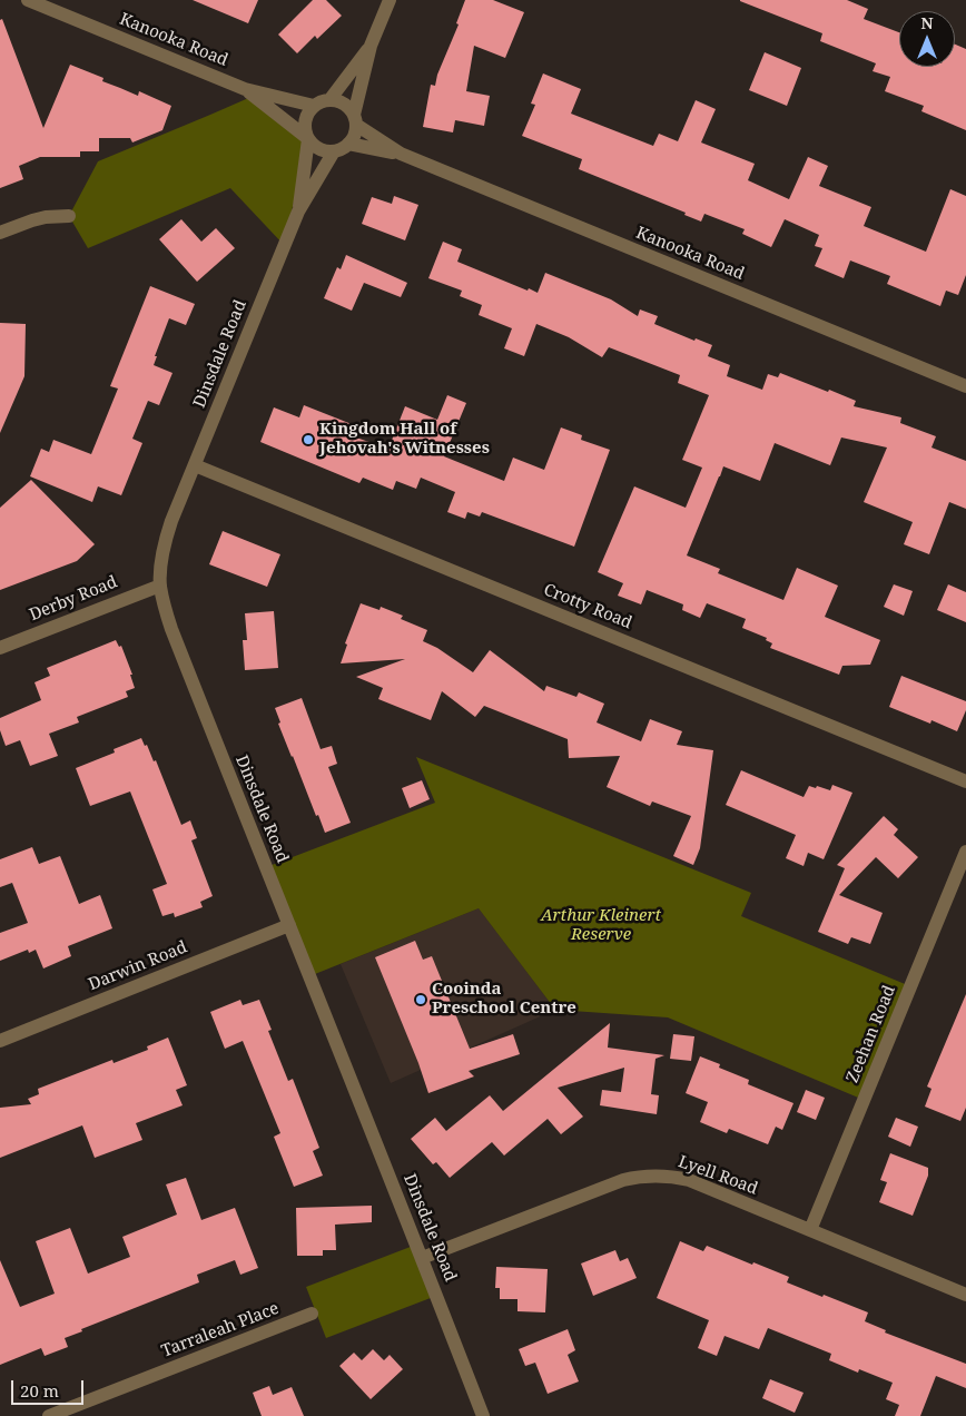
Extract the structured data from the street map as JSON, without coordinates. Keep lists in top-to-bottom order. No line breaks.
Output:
{"streets":{"street":["Kanooka Road","Dinsdale Road","Derby Road","Crotty Road","Darwin Road","Zeehan Road","Lyell Road","Tarraleah Place"]},"crossings":[["Kanooka Road","Dinsdale Road"],["Dinsdale Road","Derby Road"],["Dinsdale Road","Crotty Road"],["Dinsdale Road","Darwin Road"],["Dinsdale Road","Lyell Road"],["Zeehan Road","Lyell Road"]],"parks":["Arthur Kleinert Reserve"],"places":["Kingdom Hall of Jehovah's Witnesses","Cooinda Preschool Centre"],"scale_bar":"20 m","north":"top"}
